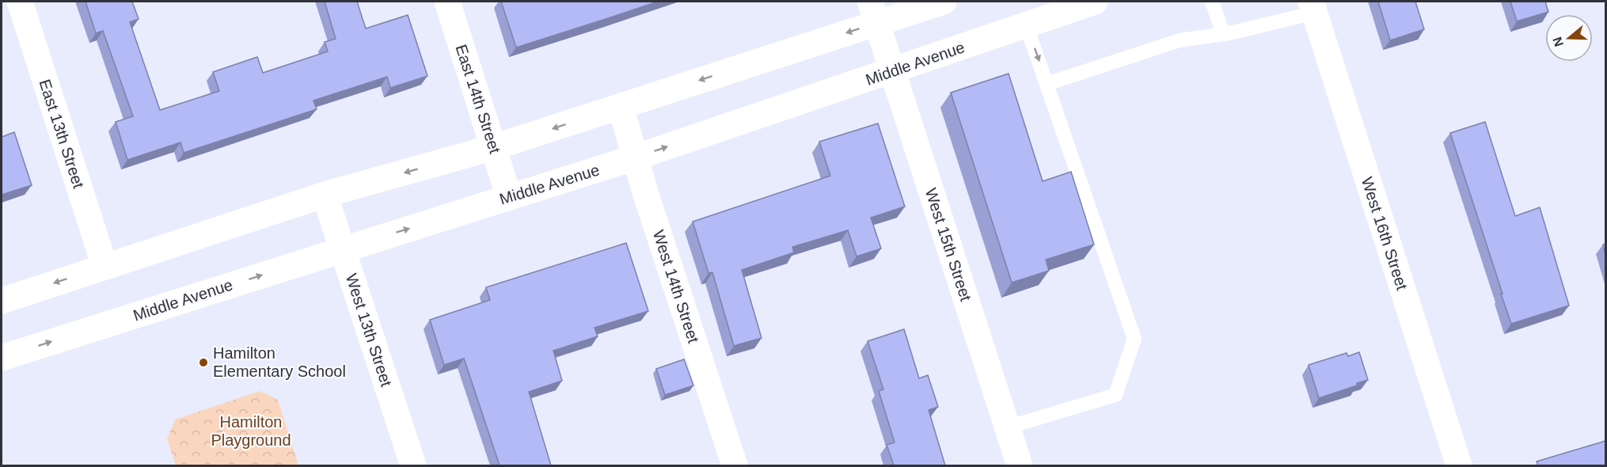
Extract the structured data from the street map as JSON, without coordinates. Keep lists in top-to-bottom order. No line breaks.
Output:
{"streets":{"main road":["Middle Avenue","East 14th Street","East 13th Street","West 16th Street","West 15th Street","West 14th Street","West 13th Street"]},"crossings":[["Middle Avenue","East 14th Street"],["Middle Avenue","West 15th Street"],["Middle Avenue","West 14th Street"],["Middle Avenue","West 13th Street"]],"parks":["Hamilton Playground"],"places":["Hamilton Elementary School"],"north":"left"}
